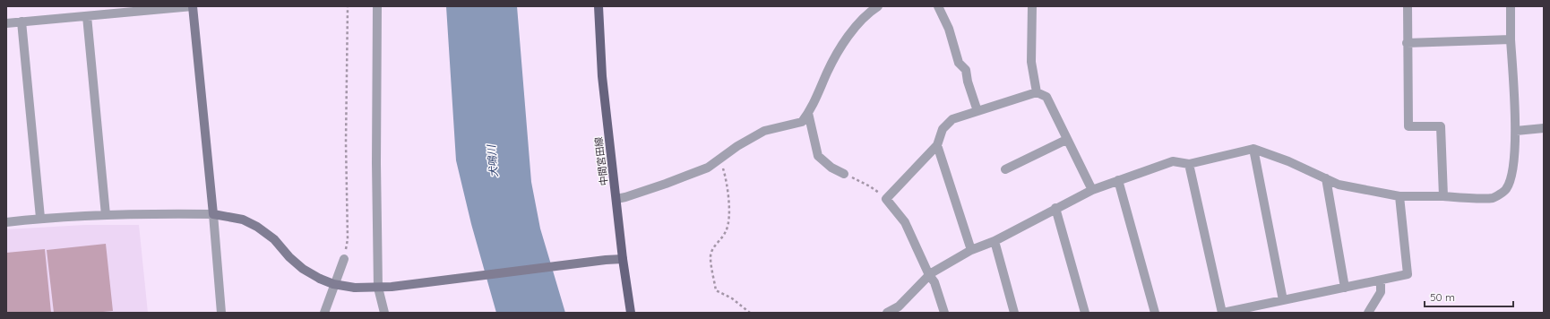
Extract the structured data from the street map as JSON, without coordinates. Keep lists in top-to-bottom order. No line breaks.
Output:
{"streets":{"main road":["中間宮田線"]},"water":["犬鳴川"],"scale_bar":"50 m"}
